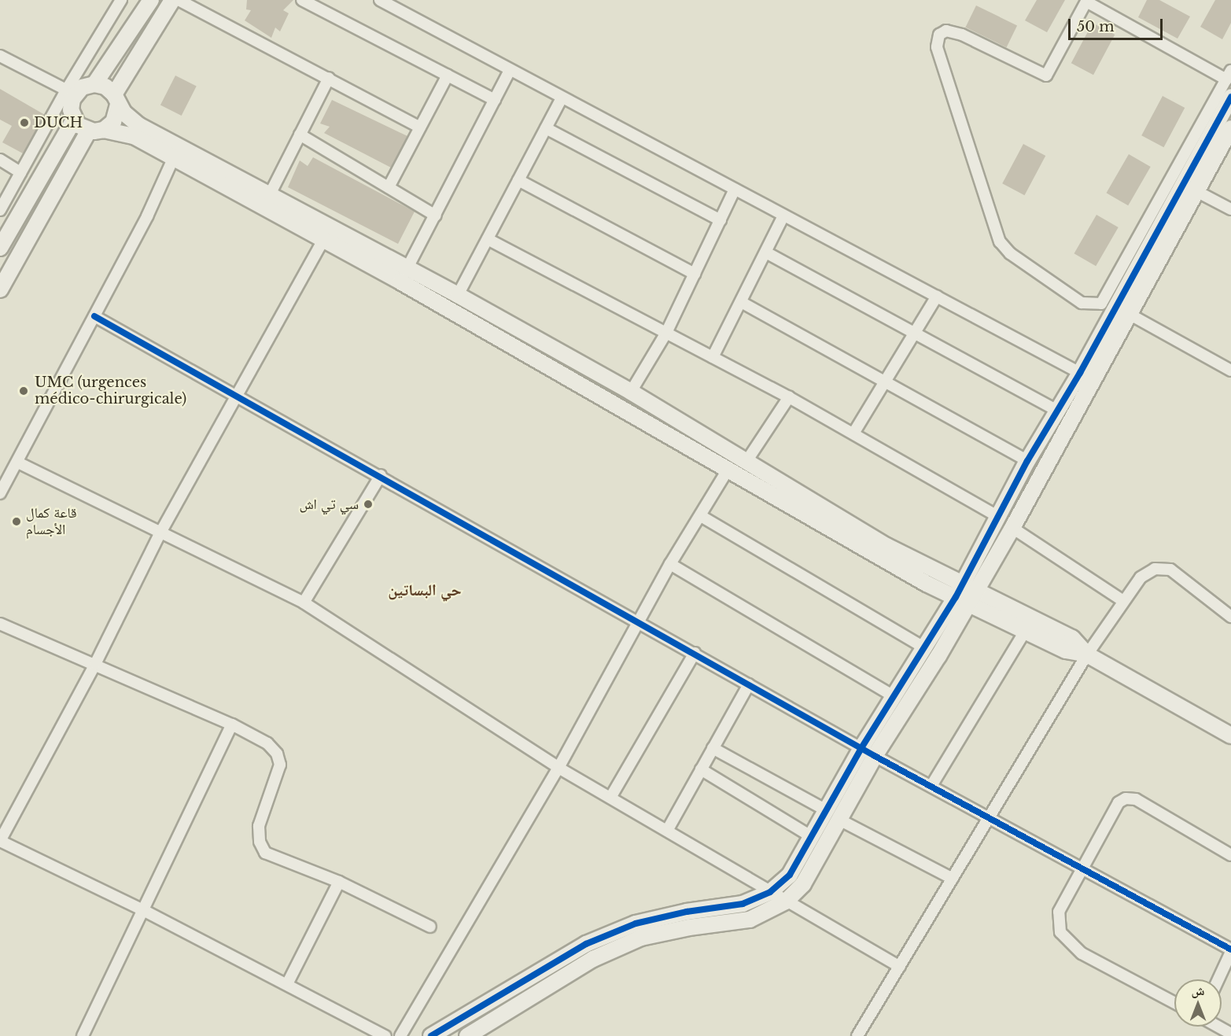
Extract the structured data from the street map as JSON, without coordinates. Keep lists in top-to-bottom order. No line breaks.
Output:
{"districts":["حي البساتين"],"places":["DUCH","UMC (urgences médico-chirurgicale)","سي تي اش","قاعة كمال الأجسام"],"scale_bar":"50 m","north":"top"}
